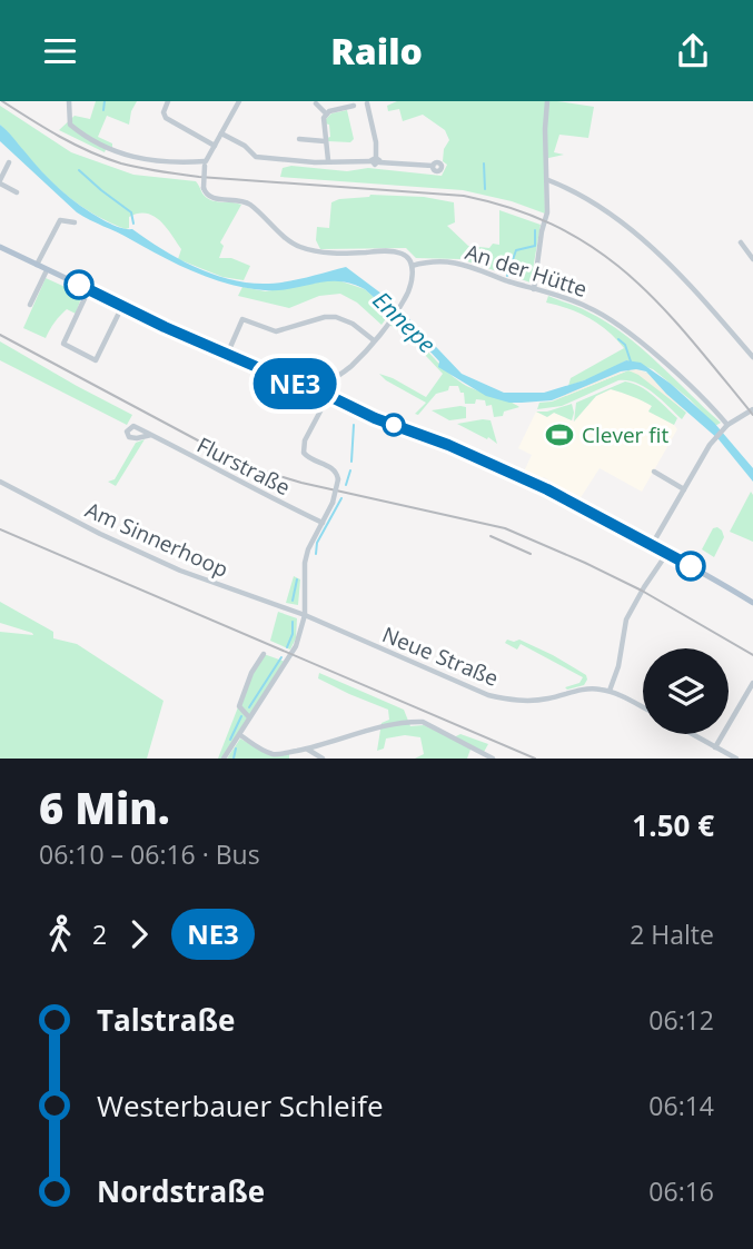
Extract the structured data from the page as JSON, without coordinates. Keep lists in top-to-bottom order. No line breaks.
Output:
{"streets":{"street":["An der Hütte","Flurstraße","Am Sinnerhoop","Neue Straße"]},"crossings":[["Am Sinnerhoop","Neue Straße"]],"water":["Ennepe"],"places":{"sports":["Clever fit"]},"lines":["bus line NE3"],"page":{"header":"Railo","on_map":"NE3","heading":["6 Min.","06:10 – 06:16 · Bus","1.50 €"],"legs":["2","NE3","2 Halte"],"list":[{"name":"Talstraße","value":"06:12"},{"name":"Westerbauer Schleife","value":"06:14"},{"name":"Nordstraße","value":"06:16"}]}}
